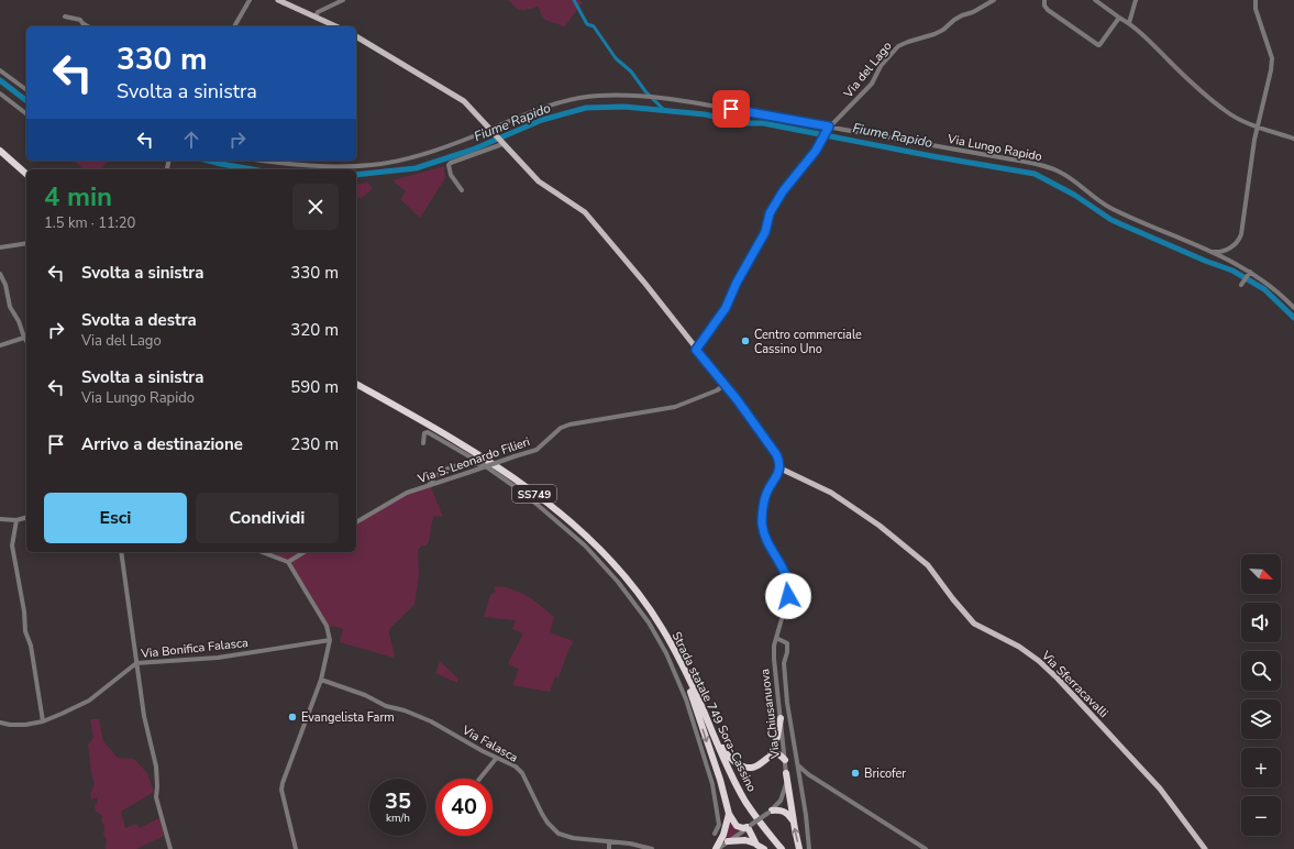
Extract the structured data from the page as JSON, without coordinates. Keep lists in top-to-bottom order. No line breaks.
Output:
{"streets":{"highway":["SS749","Strada statale 749 Sora-Cassino"],"main road":["Via Sferracavalli"],"street":["Via del Lago","Via Lungo Rapido","Via S. Leonardo Filieri","Via Bonifica Falasca","Via Chiusanuova","Via Falasca"]},"crossings":[["Via del Lago","Via Lungo Rapido"],["Via Sferracavalli","Via Chiusanuova"]],"water":["Fiume Rapido"],"places":["Centro commerciale Cassino Uno","Evangelista Farm","Bricofer"],"north":"bottom right","page":{"turn":["330 m","Svolta a sinistra"],"heading":["4 min","1.5 km · 11:20"],"list":[{"name":"Svolta a sinistra","value":"330 m"},{"name":"Svolta a destra","note":"Via del Lago","value":"320 m"},{"name":"Svolta a sinistra","note":"Via Lungo Rapido","value":"590 m"},{"name":"Arrivo a destinazione","value":"230 m"}],"buttons":["Esci","Condividi"],"map_buttons":["+","−"],"speed":"35 km/h","limit":"40"}}
